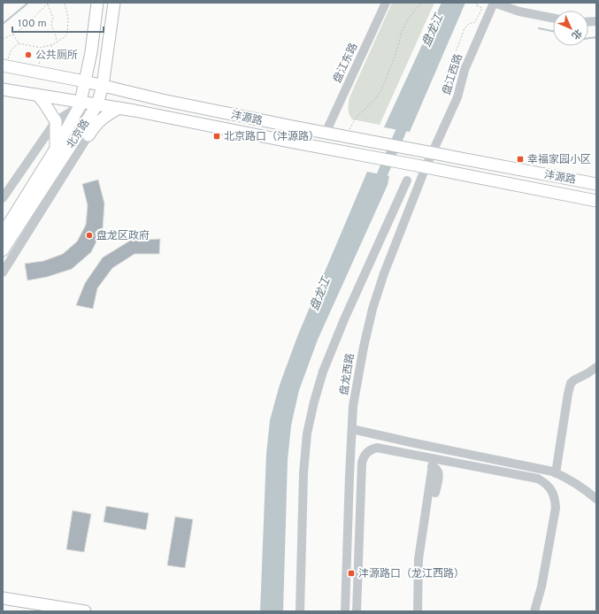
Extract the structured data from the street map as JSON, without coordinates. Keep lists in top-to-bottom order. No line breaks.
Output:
{"streets":{"main road":["沣源路","北京路"],"street":["盘江东路","盘江西路","盘龙西路"]},"crossings":[["盘江东路","沣源路"],["盘江西路","沣源路"],["盘江西路","盘龙西路"],["沣源路","北京路"],["沣源路","盘龙西路"]],"water":["盘龙江"],"places":{"other":["公共厕所","盘龙区政府"],"transit":["北京路口（沣源路）","幸福家园小区","沣源路口（龙江西路）"]},"scale_bar":"100 m","north":"bottom right"}
